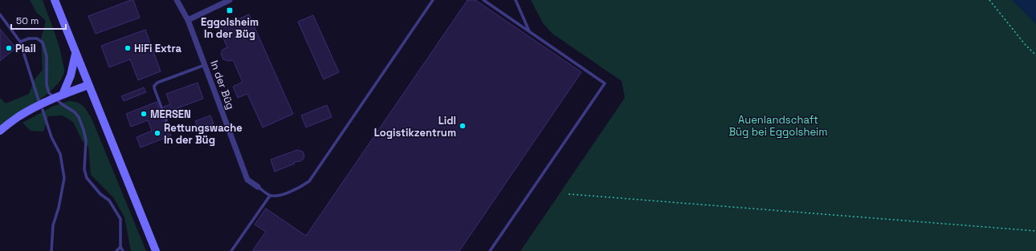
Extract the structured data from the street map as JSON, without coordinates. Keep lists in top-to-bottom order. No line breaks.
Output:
{"streets":{"street":["In der Büg"]},"parks":["Auenlandschaft Büg bei Eggolsheim"],"places":{"transit":["Eggolsheim In der Büg"],"other":["Plail","HiFi Extra","MERSEN","Lidl Logistikzentrum","Rettungswache In der Büg"]},"scale_bar":"50 m"}
